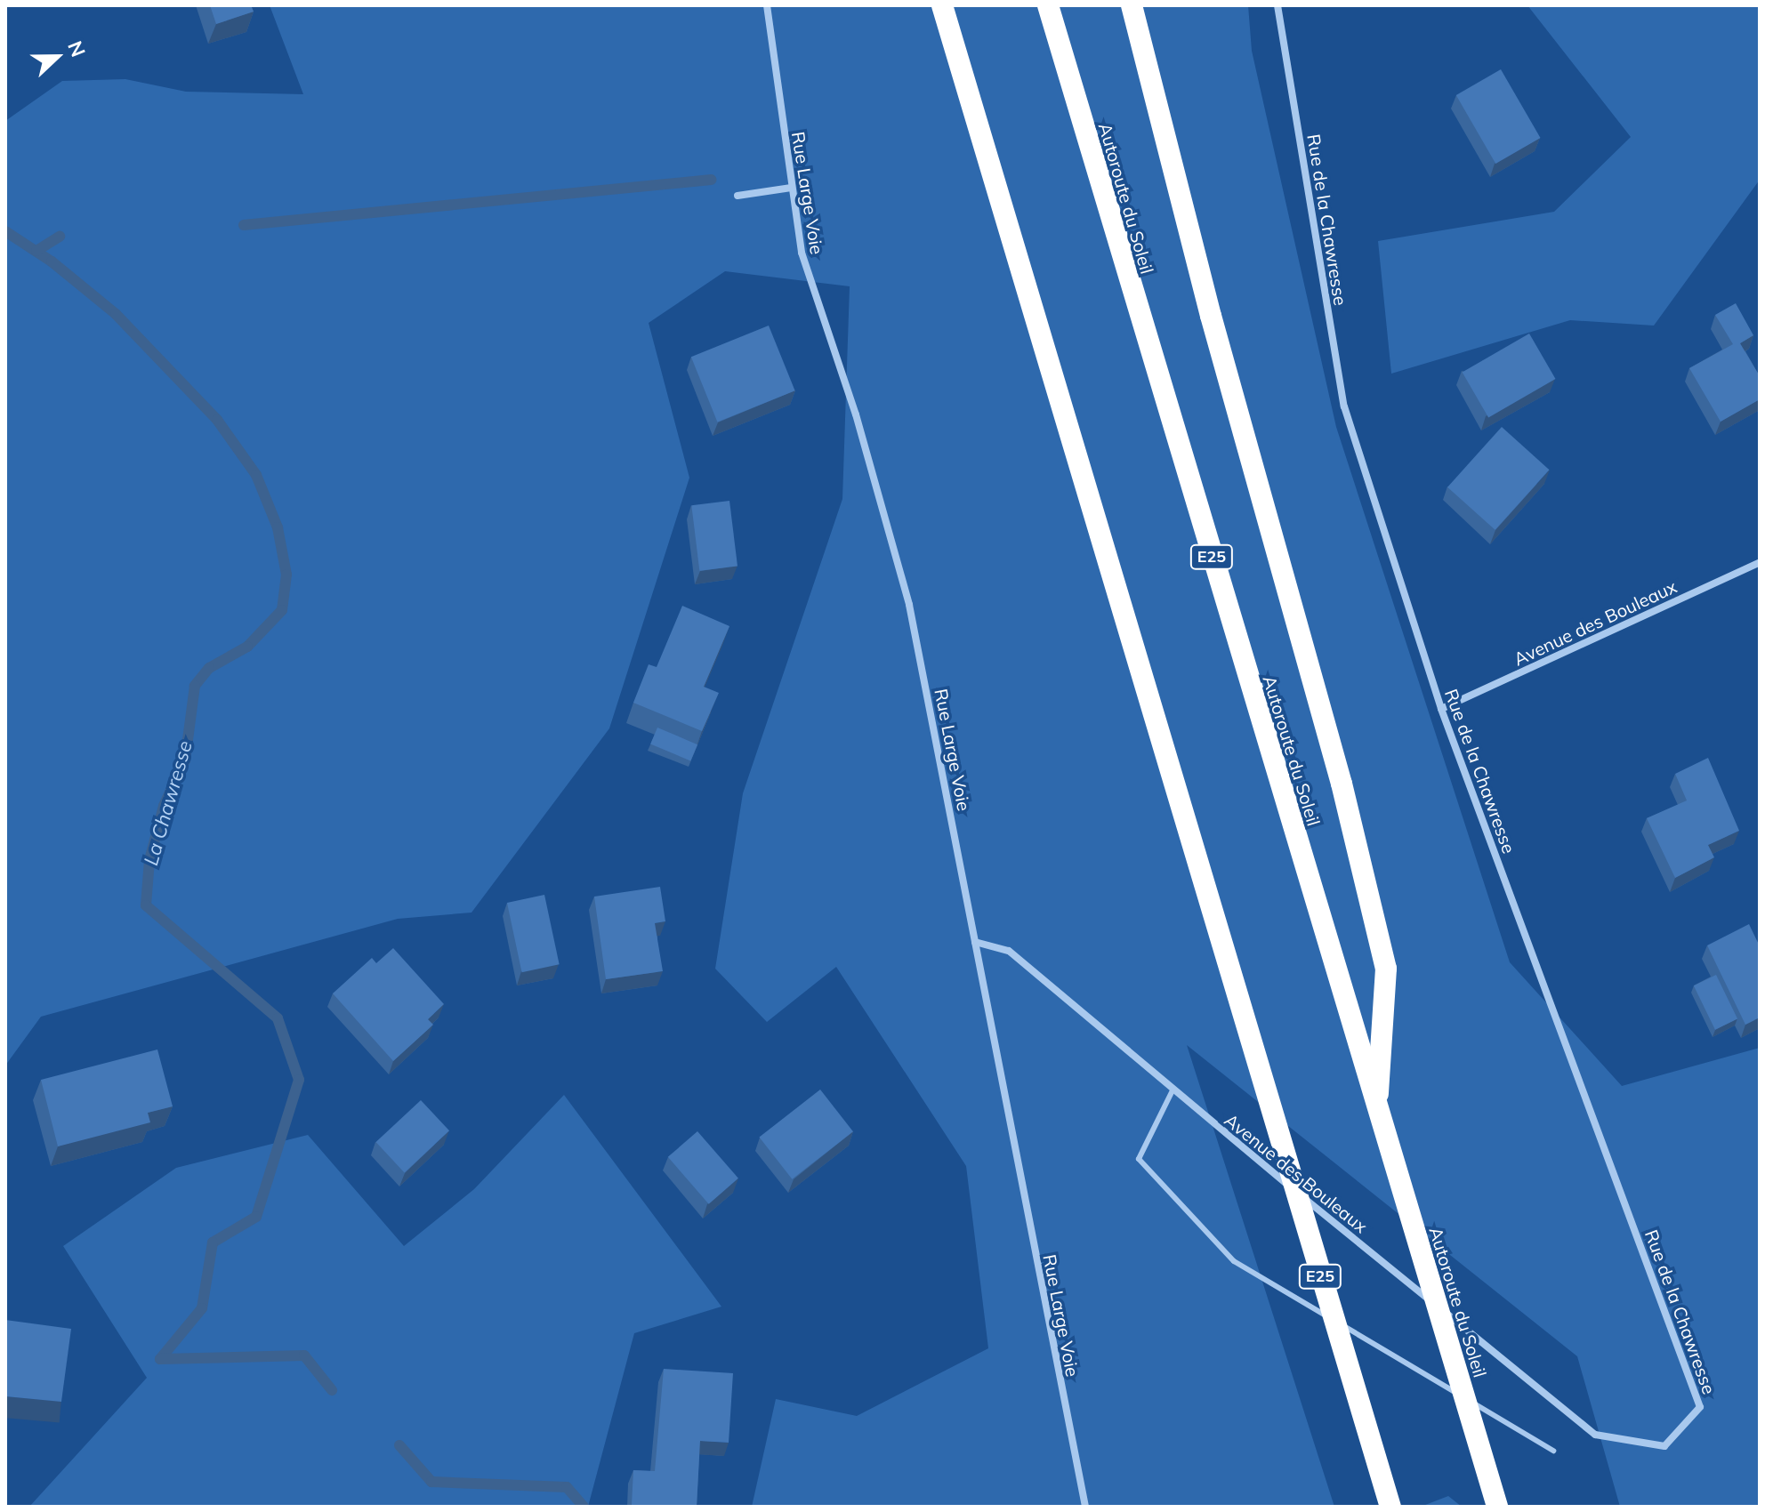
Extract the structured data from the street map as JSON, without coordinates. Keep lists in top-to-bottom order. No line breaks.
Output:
{"streets":{"highway":["Autoroute du Soleil","E25"],"street":["Rue Large Voie","Rue de la Chawresse","Avenue des Bouleaux"]},"crossings":[["Rue Large Voie","Avenue des Bouleaux"],["Rue de la Chawresse","Avenue des Bouleaux"]],"water":["La Chawresse"],"north":"right"}
